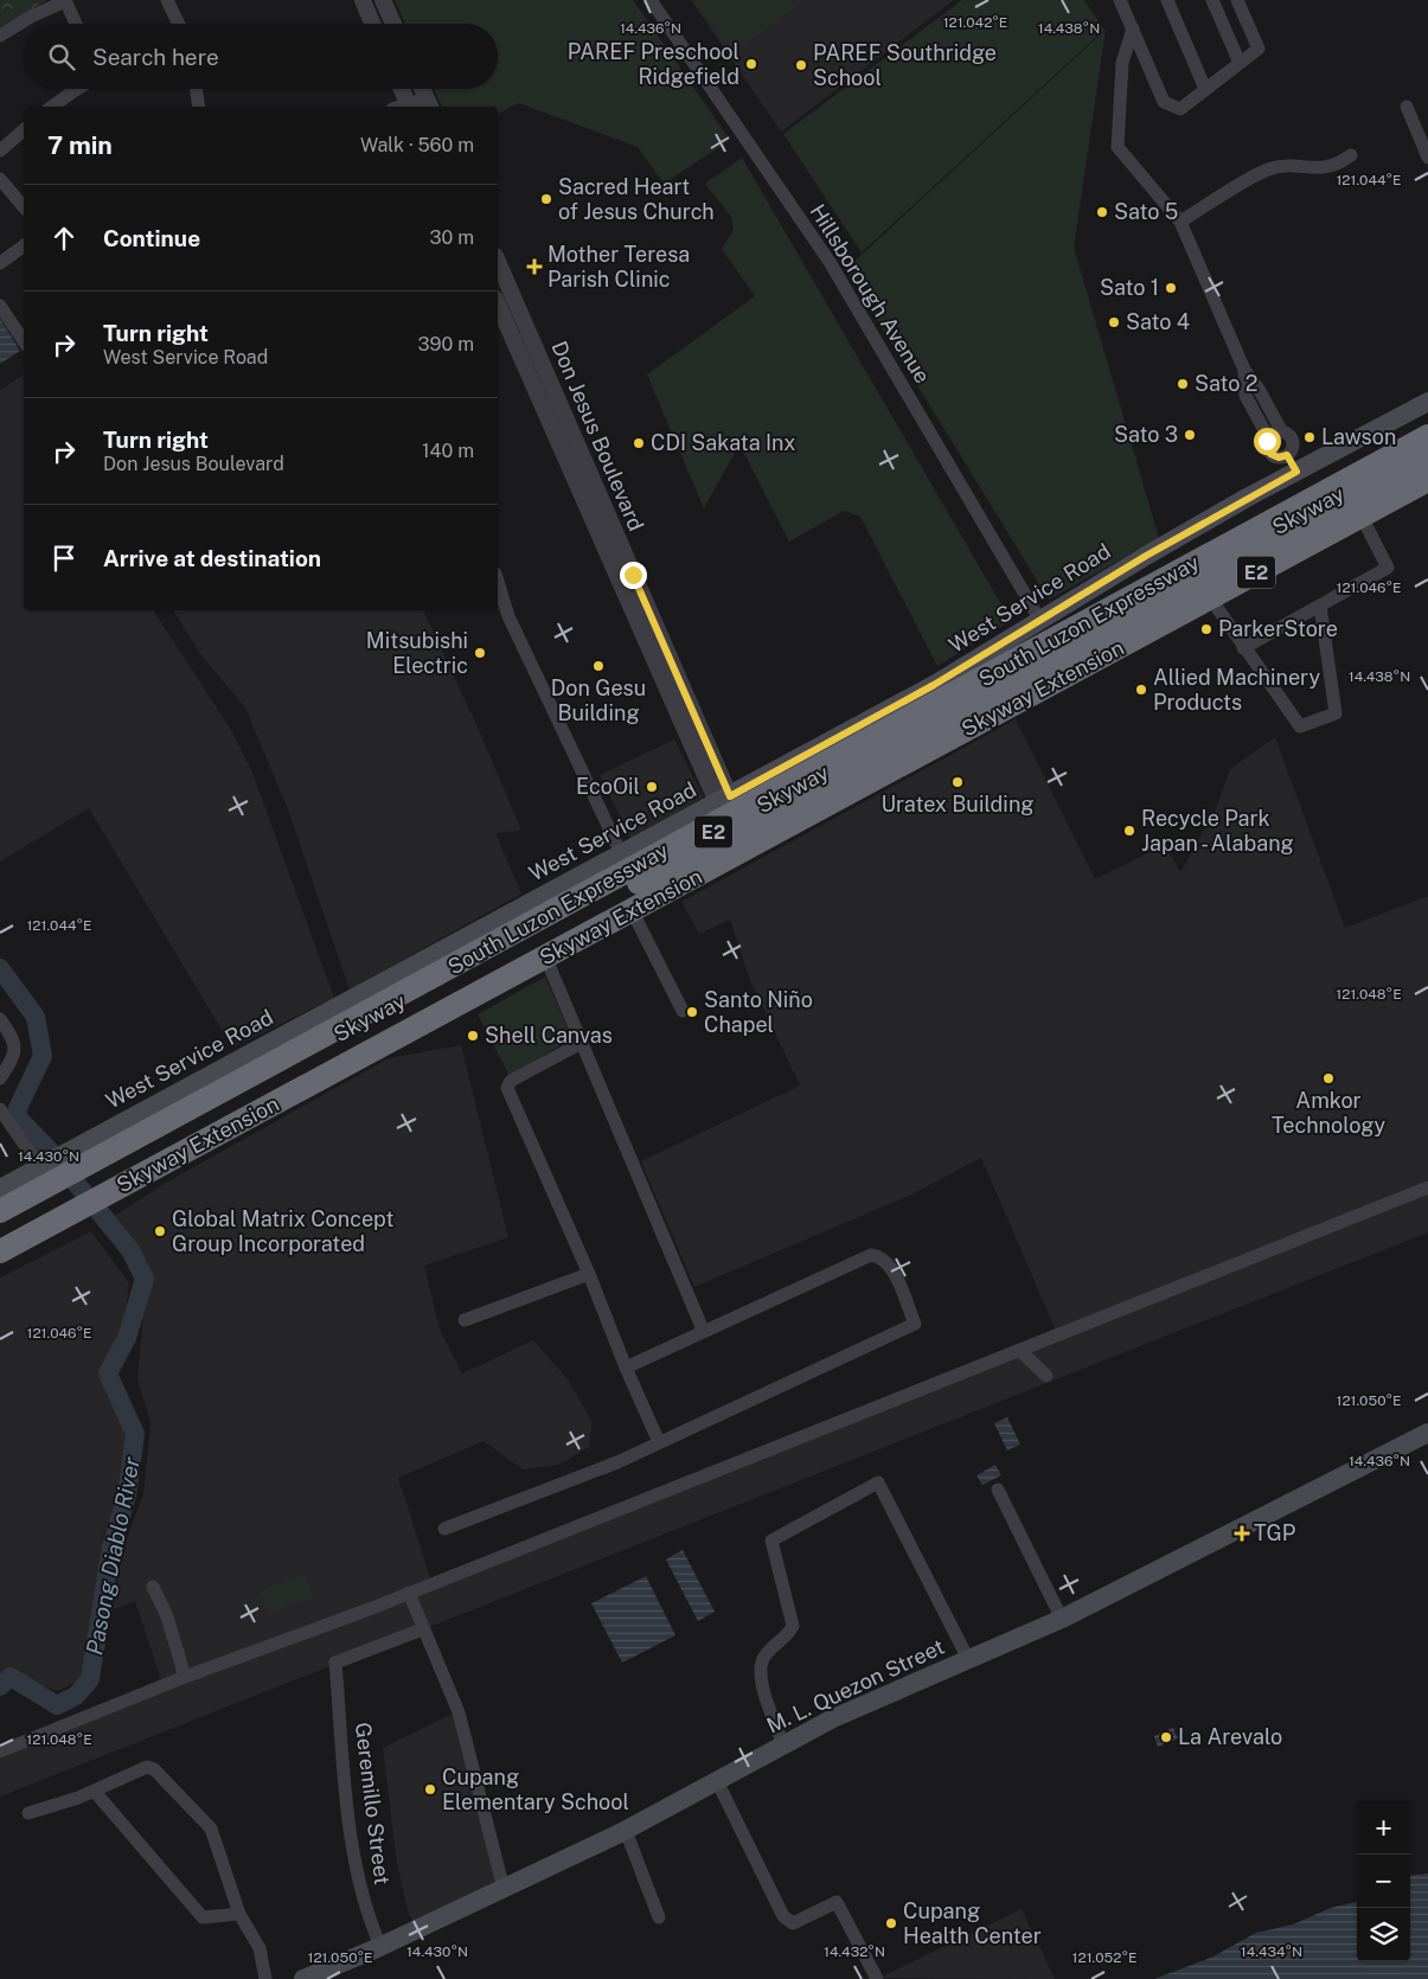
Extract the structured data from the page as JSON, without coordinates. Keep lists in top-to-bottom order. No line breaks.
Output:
{"streets":{"highway":["Skyway","E2","South Luzon Expressway","Skyway Extension"],"main road":["West Service Road","M. L. Quezon Street"],"street":["Hillsborough Avenue","Don Jesus Boulevard","Geremillo Street"]},"crossings":[["Hillsborough Avenue","West Service Road"],["Don Jesus Boulevard","West Service Road"],["E2","West Service Road"],["West Service Road","South Luzon Expressway"],["M. L. Quezon Street","Geremillo Street"]],"water":["Pasong Diablo River"],"places":{"other":["PAREF Preschool Ridgefield","PAREF Southridge School","Sacred Heart of Jesus Church","Sato 5","Sato 1","Sato 4","Sato 2","Sato 3","Lawson","CDI Sakata Inx","ParkerStore","Mitsubishi Electric","Don Gesu Building","Allied Machinery Products","Uratex Building","EcoOil","Recycle Park Japan - Alabang","Santo Niño Chapel","Shell Canvas","Amkor Technology","Global Matrix Concept Group Incorporated","La Arevalo","Cupang Elementary School","Cupang Health Center"],"health":["Mother Teresa Parish Clinic","TGP"]},"page":{"search":"Search here","heading":["7 min","Walk · 560 m"],"list":[["Continue","30 m"],["Turn right","West Service Road","390 m"],["Turn right","Don Jesus Boulevard","140 m"],"Arrive at destination"],"map_buttons":["+","−"]},"coordinates":["121.042°E","14.436°N","14.438°N","121.044°E","121.046°E","121.048°E","14.430°N","121.050°E","14.432°N","14.434°N","121.052°E"]}
